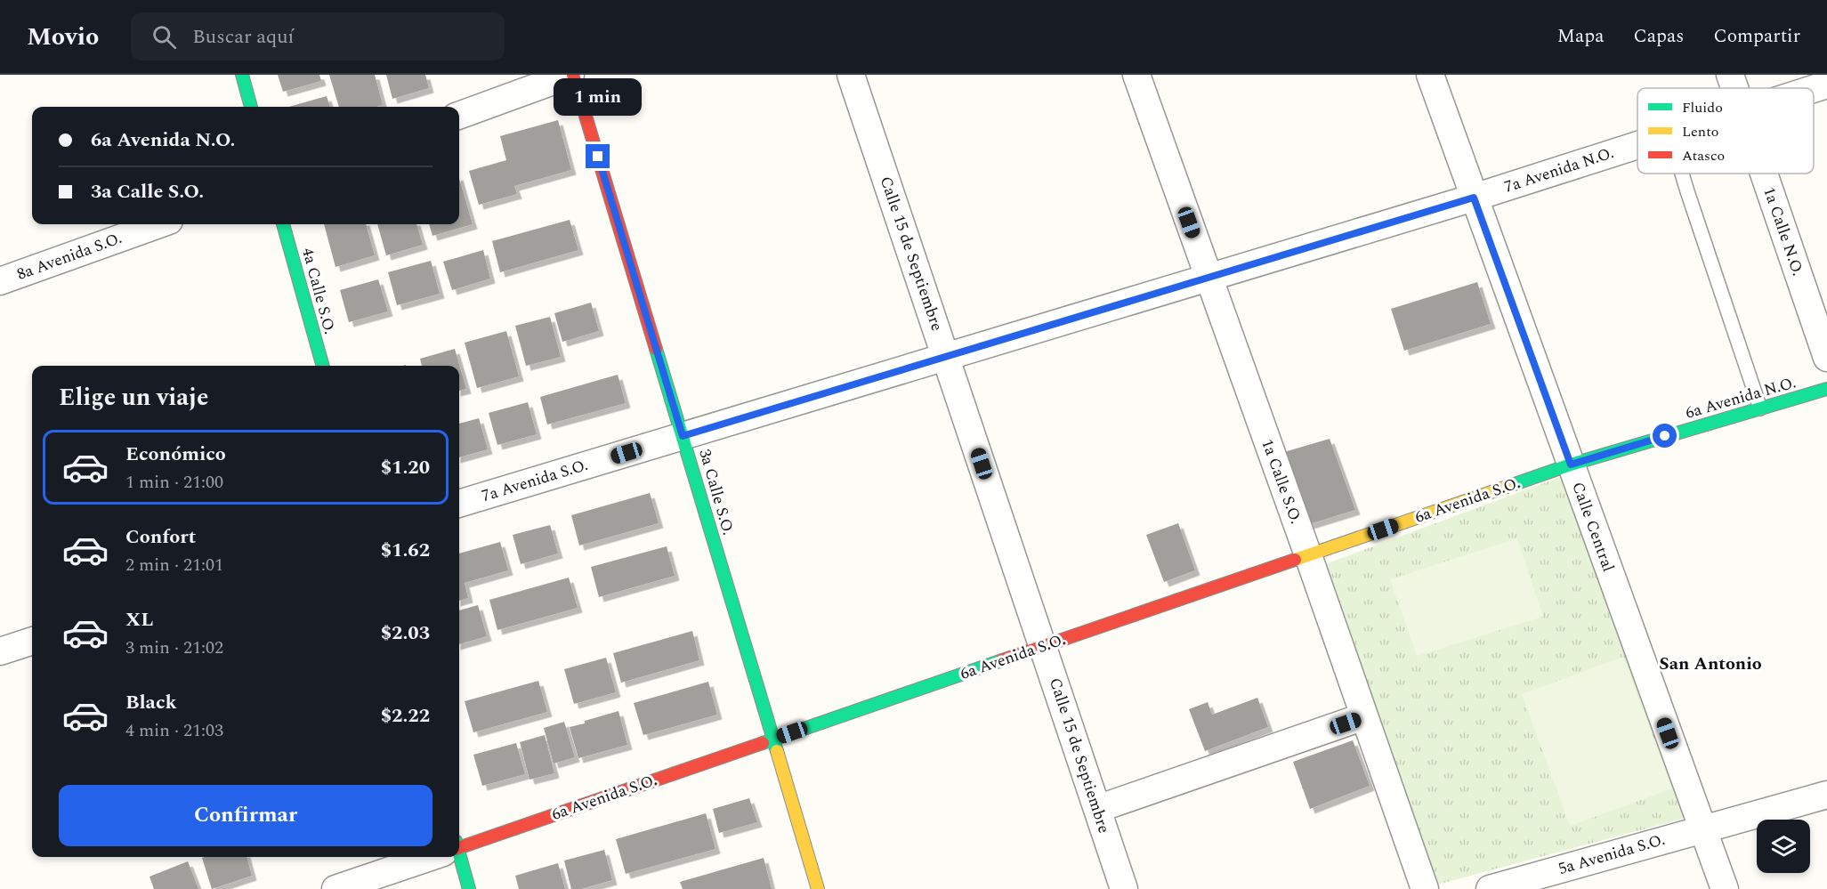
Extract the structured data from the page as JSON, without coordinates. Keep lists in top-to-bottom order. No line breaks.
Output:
{"streets":{"main road":["4a Calle S.O.","6a Avenida N.O.","3a Calle S.O.","6a Avenida S.O."],"street":["7a Avenida N.O.","1a Calle N.O.","Calle 15 de Septiembre","8a Avenida S.O.","7a Avenida S.O.","1a Calle S.O.","Calle Central","5a Avenida S.O."]},"crossings":[["7a Avenida N.O.","7a Avenida S.O."],["7a Avenida N.O.","Calle Central"],["Calle 15 de Septiembre","7a Avenida S.O."],["Calle 15 de Septiembre","6a Avenida S.O."],["6a Avenida N.O.","6a Avenida S.O."],["6a Avenida N.O.","Calle Central"],["7a Avenida S.O.","1a Calle S.O."],["7a Avenida S.O.","3a Calle S.O."],["7a Avenida S.O.","Calle Central"],["1a Calle S.O.","6a Avenida S.O."],["3a Calle S.O.","6a Avenida S.O."],["6a Avenida S.O.","Calle Central"],["Calle Central","5a Avenida S.O."]],"districts":["San Antonio"],"legend":["Fluido","Lento","Atasco"],"page":{"header":"Movio","search":"Buscar aquí","nav":["Mapa","Capas","Compartir"],"bubble":"1 min","banner":["6a Avenida N.O.","3a Calle S.O."],"heading":"Elige un viaje","list":[{"name":"Económico","note":"1 min · 21:00","value":"$1.20"},{"name":"Confort","note":"2 min · 21:01","value":"$1.62"},{"name":"XL","note":"3 min · 21:02","value":"$2.03"},{"name":"Black","note":"4 min · 21:03","value":"$2.22"}],"buttons":"Confirmar"}}
